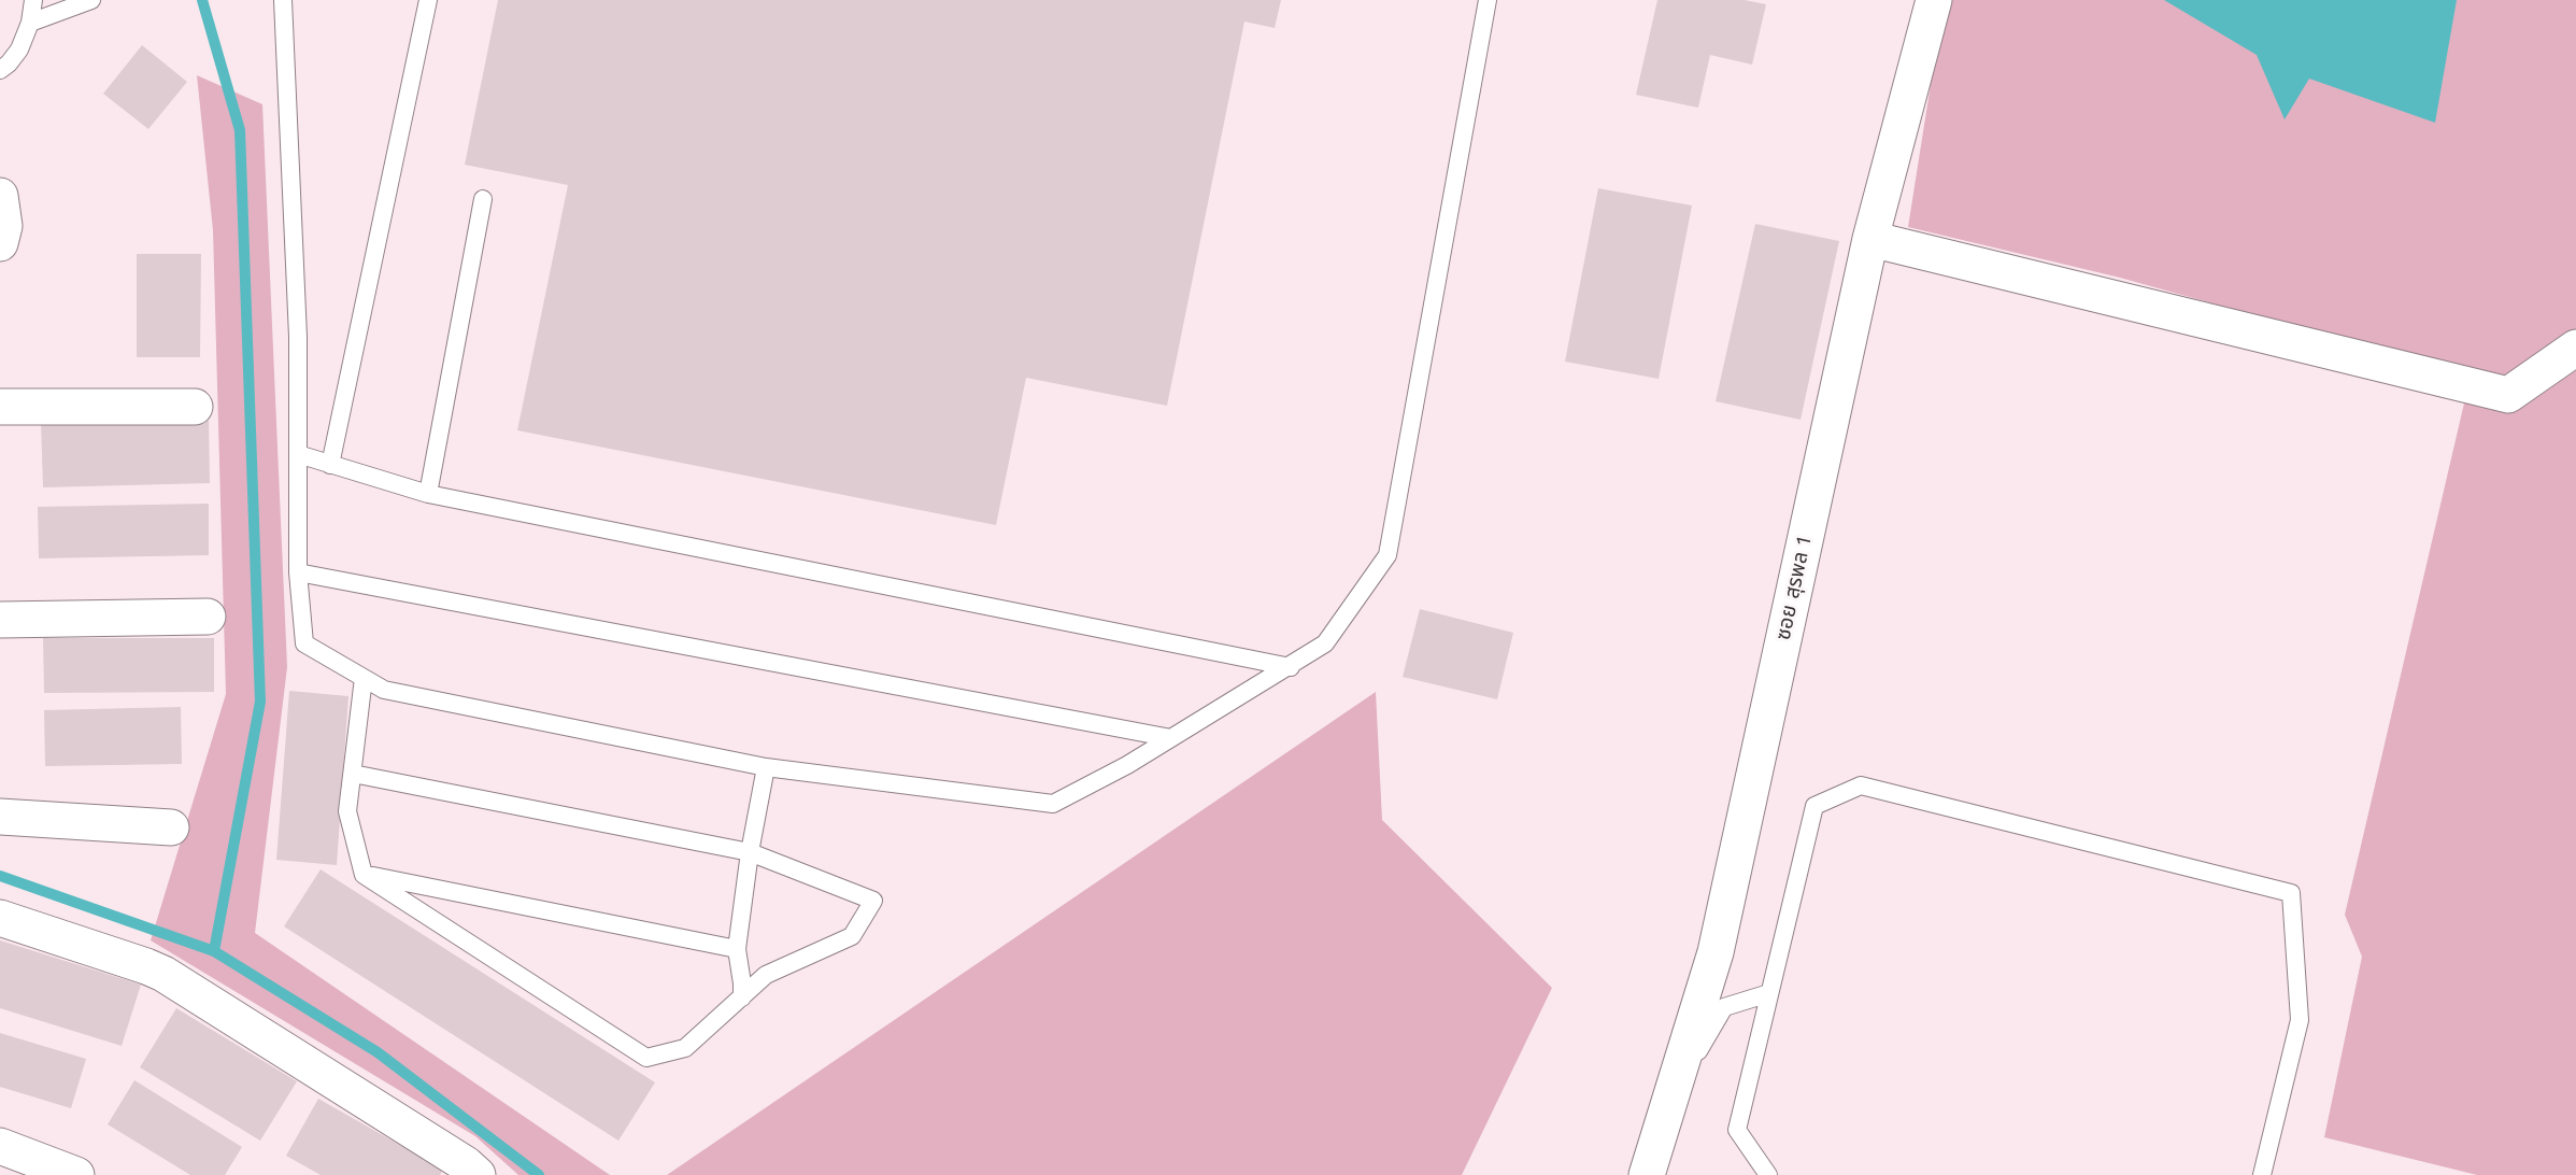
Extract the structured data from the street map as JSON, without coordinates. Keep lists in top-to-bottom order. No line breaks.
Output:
{"streets":{"street":["ซอย สุรพล 1"]}}
